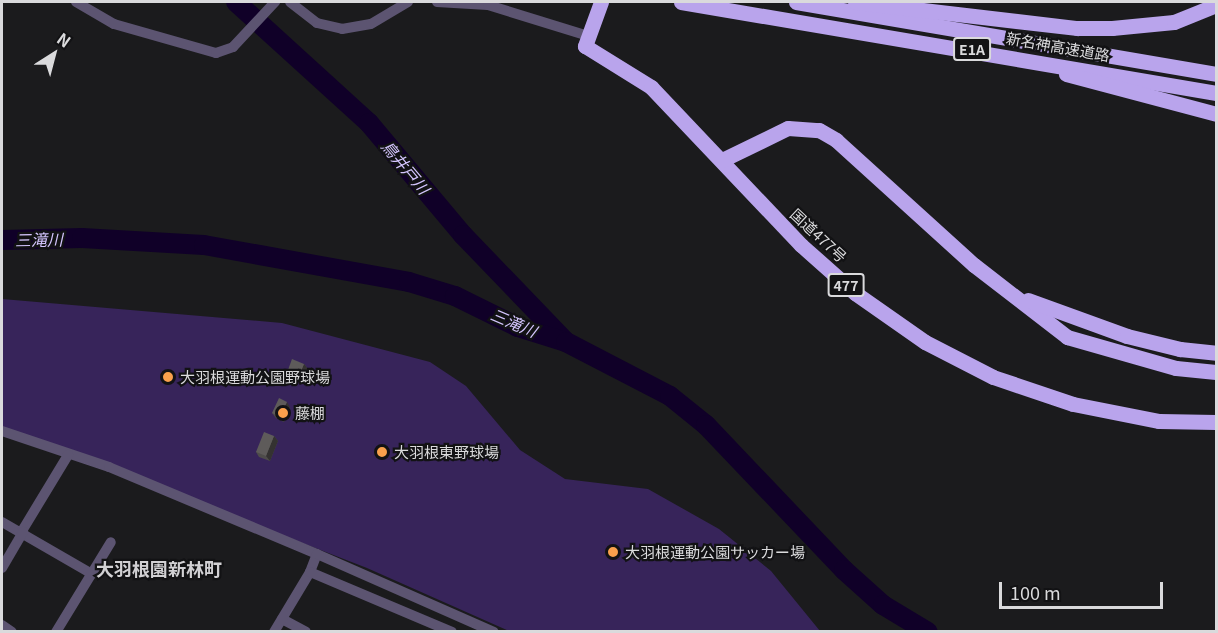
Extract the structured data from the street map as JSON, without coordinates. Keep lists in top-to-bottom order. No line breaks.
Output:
{"streets":{"highway":["新名神高速道路","E1A","国道477号","477"]},"districts":["大羽根園新林町"],"water":["鳥井戸川","三滝川"],"places":["大羽根運動公園野球場","藤棚","大羽根東野球場","大羽根運動公園サッカー場"],"scale_bar":"100 m","north":"top right"}
